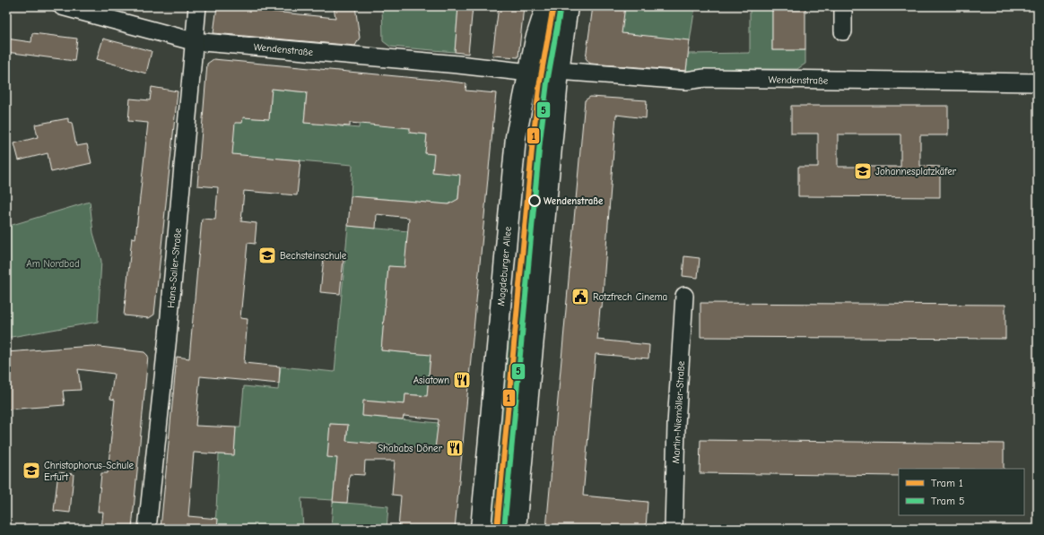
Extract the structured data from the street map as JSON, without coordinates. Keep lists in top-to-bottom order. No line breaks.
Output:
{"streets":{"main road":["Magdeburger Allee"],"street":["Wendenstraße","Hans-Sailer-Straße","Martin-Niemöller-Straße"]},"crossings":[["Wendenstraße","Magdeburger Allee"],["Wendenstraße","Hans-Sailer-Straße"]],"parks":["Am Nordbad"],"places":{"school or university":["Johannesplatzkäfer","Bechsteinschule","Christophorus-Schule Erfurt"],"other":["Wendenstraße"],"public building":["Rotzfrech Cinema"],"restaurant":["Asiatown","Shababs Döner"]},"lines":["tram line 1","tram line 5"],"legend":["Tram 1","Tram 5"]}
